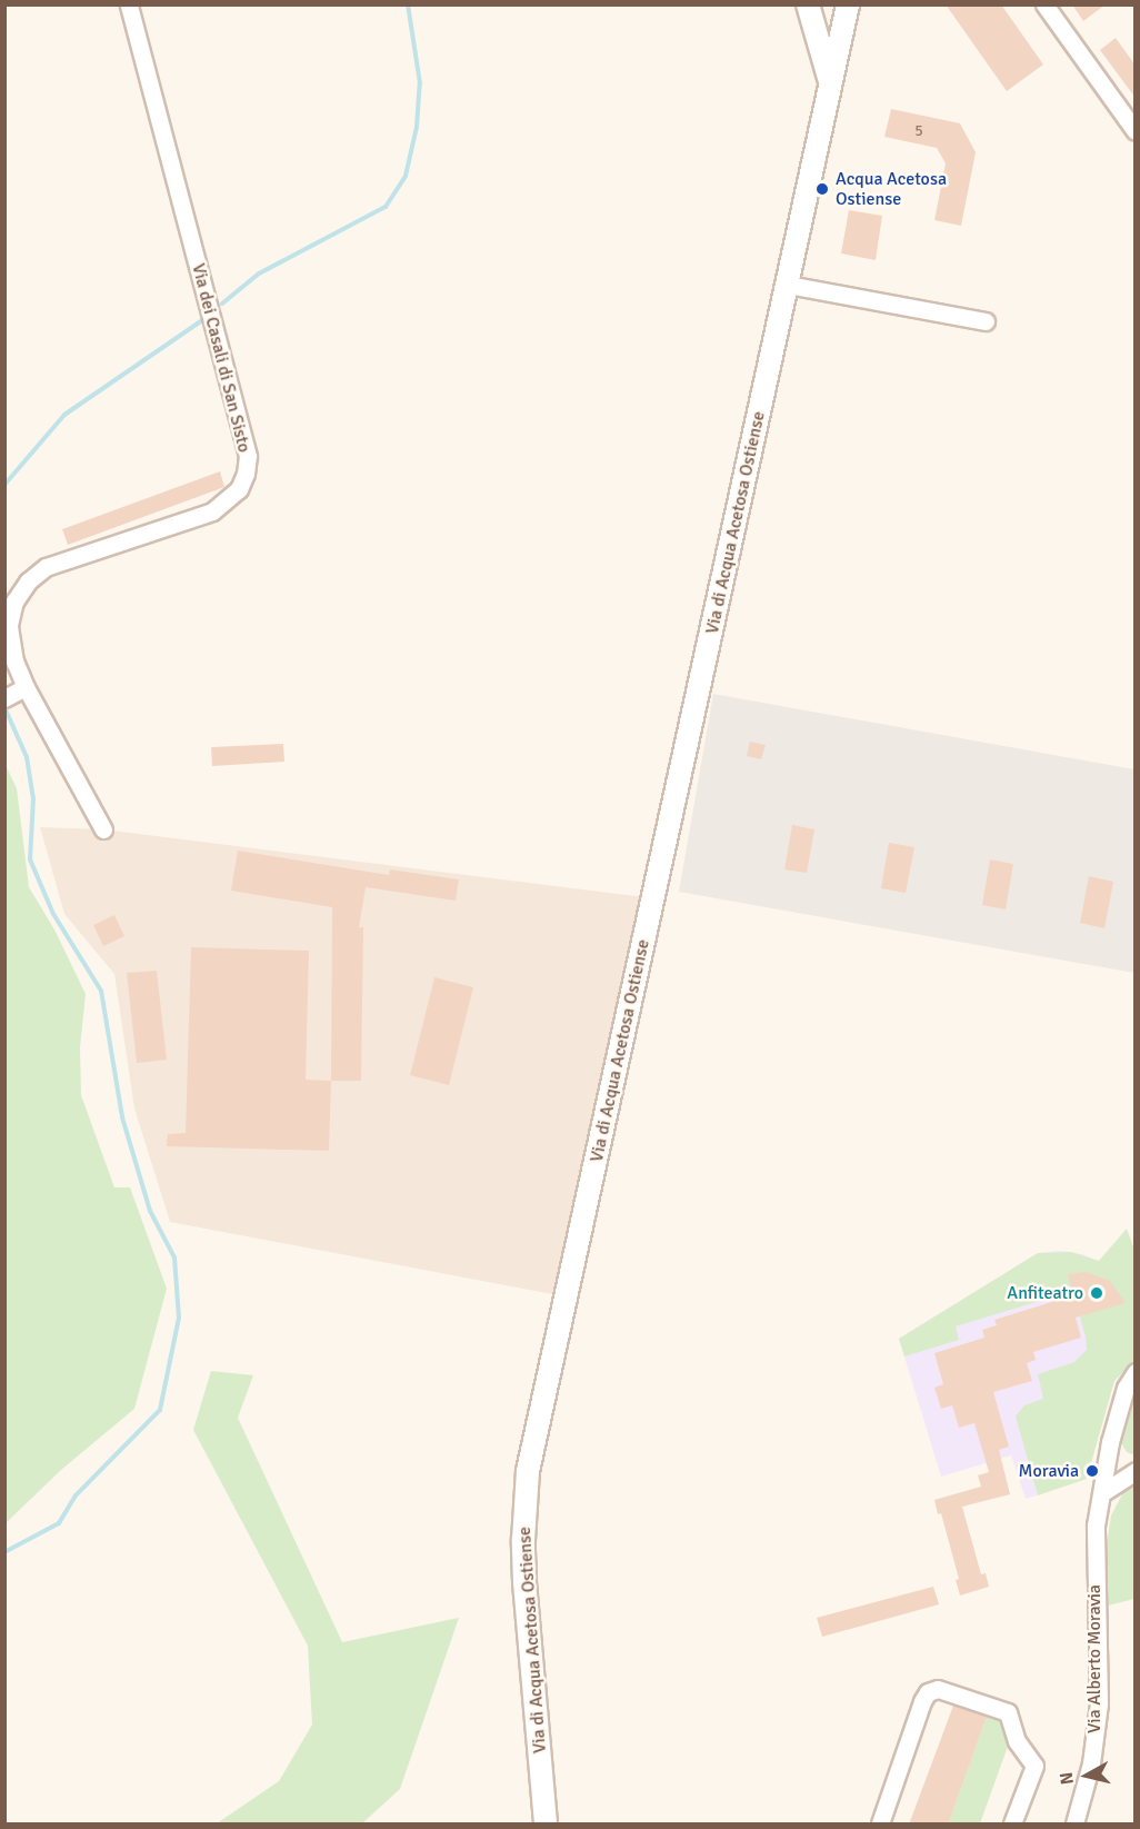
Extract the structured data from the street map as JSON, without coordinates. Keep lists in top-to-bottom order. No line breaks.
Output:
{"streets":{"street":["Via dei Casali di San Sisto","Via di Acqua Acetosa Ostiense","Via Alberto Moravia"]},"places":["Acqua Acetosa Ostiense","Anfiteatro","Moravia"],"house_numbers":["5"],"north":"left"}
